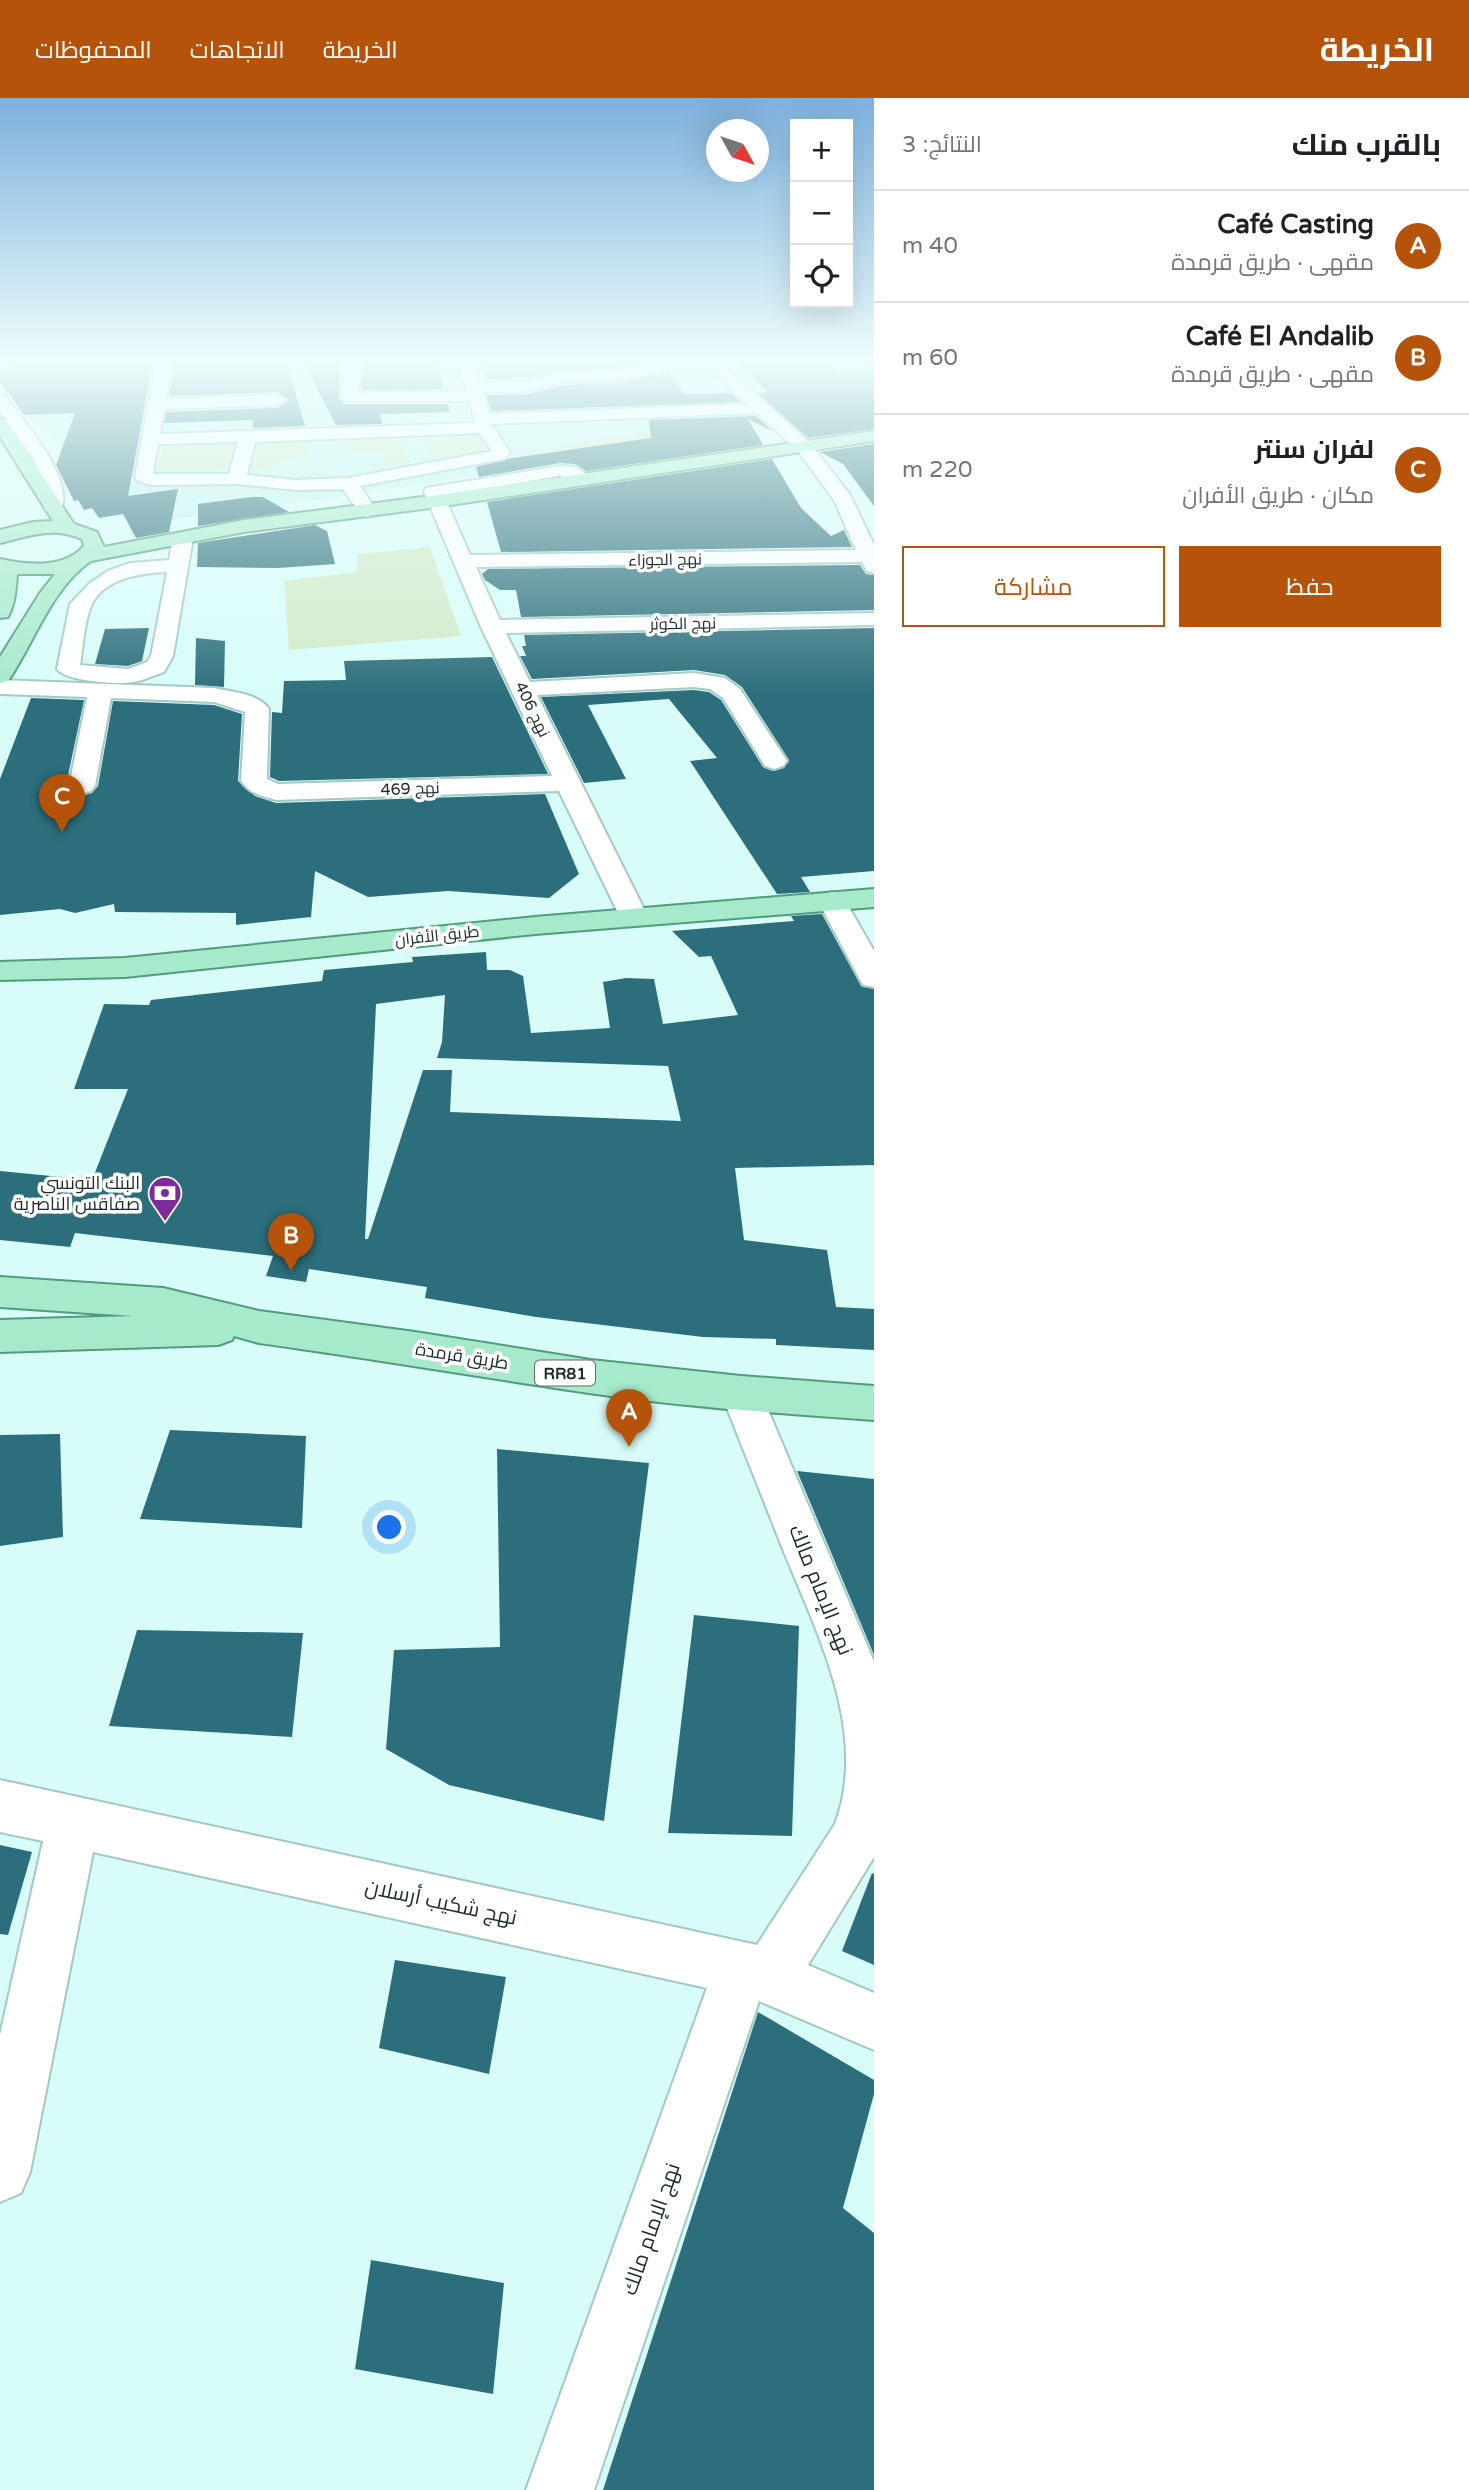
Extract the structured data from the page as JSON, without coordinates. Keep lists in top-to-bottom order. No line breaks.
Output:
{"streets":{"main road":["طريق الأفران","طريق قرمدة","RR81"],"street":["نهج الجوزاء","نهج الكوثر","نهج 406","نهج 469","نهج الإمام مالك","نهج شكيب أرسلان"]},"crossings":[["نهج الجوزاء","نهج 406"],["نهج الكوثر","نهج 406"],["نهج 406","نهج 469"],["نهج 406","طريق الأفران"],["طريق قرمدة","نهج الإمام مالك"],["نهج الإمام مالك","نهج شكيب أرسلان"]],"places":{"bank":["البنك التونسي صفاقس الناصرية"]},"north":"bottom right","page":{"header":"الخريطة","nav":["الخريطة","الاتجاهات","المحفوظات"],"heading":["بالقرب منك","النتائج: 3"],"map_buttons":["+","−"],"list":[{"mark":"A","name":"Café Casting","note":"مقهى · طريق قرمدة","value":"40 m"},{"mark":"B","name":"Café El Andalib","note":"مقهى · طريق قرمدة","value":"60 m"},{"mark":"C","name":"لفران سنتر","note":"مكان · طريق الأفران","value":"220 m"}],"buttons":["حفظ","مشاركة"],"pins":["C","B","A"]}}
